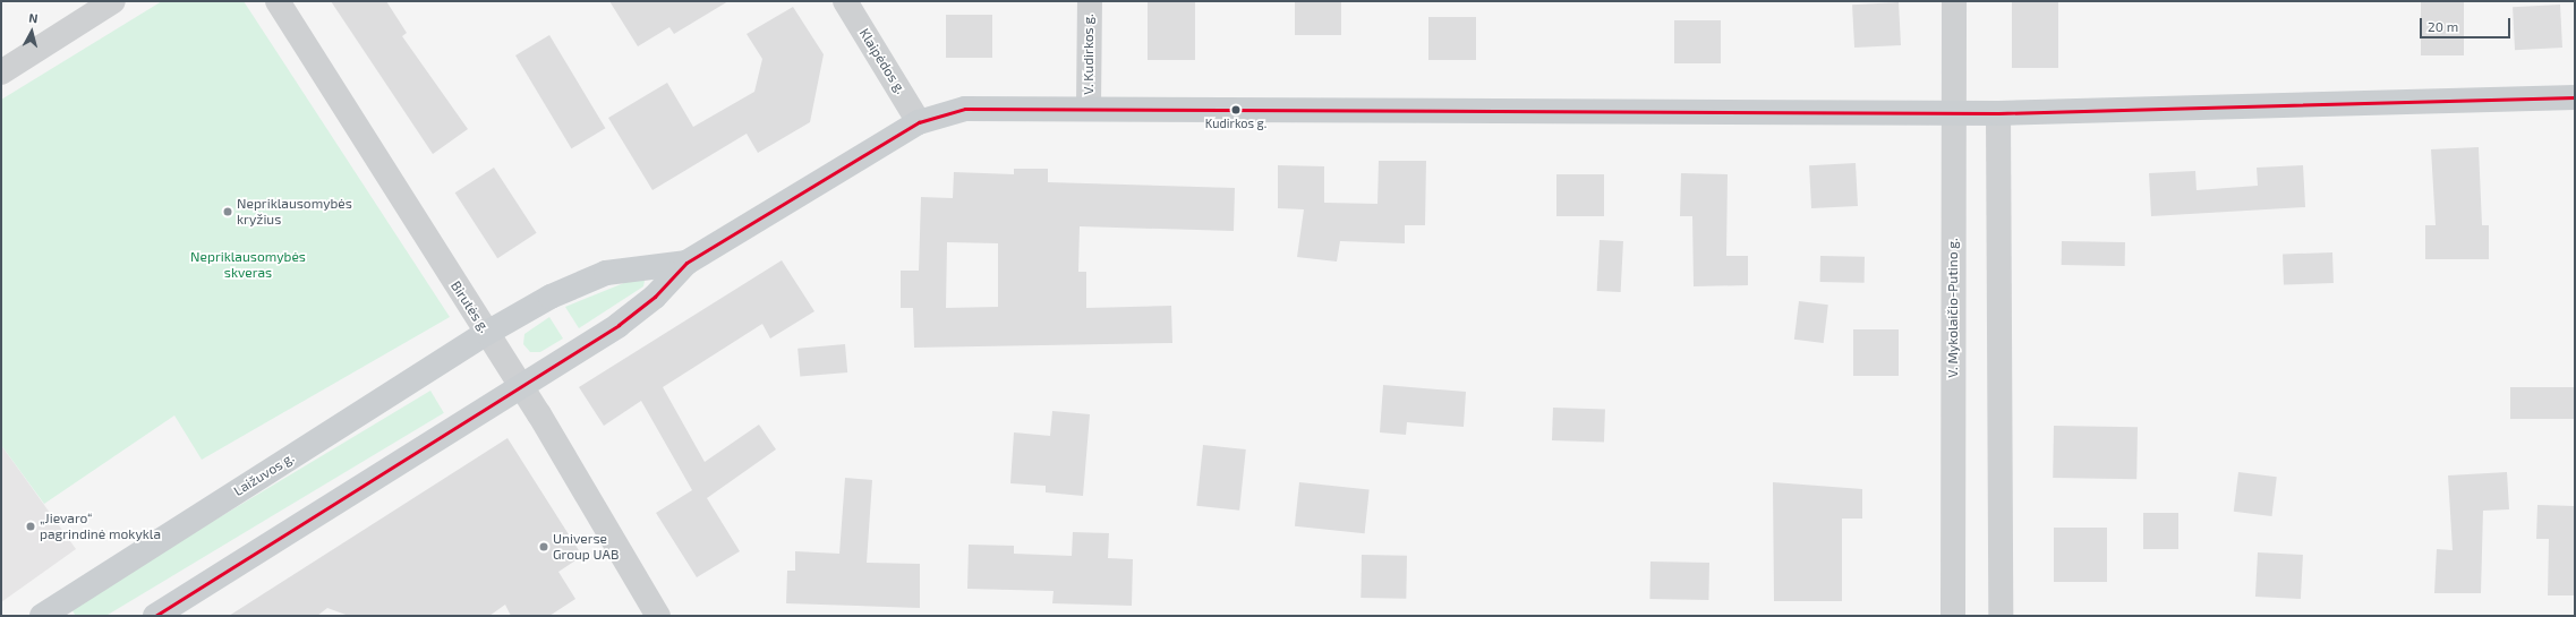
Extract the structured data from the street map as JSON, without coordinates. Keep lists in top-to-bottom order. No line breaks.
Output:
{"streets":{"main road":["Laižuvos g."],"street":["V. Kudirkos g.","Klaipėdos g.","Birutės g.","V. Mykolaičio-Putino g."]},"crossings":[["Birutės g.","Laižuvos g."]],"parks":["Nepriklausomybės skveras"],"places":["Kudirkos g.","Nepriklausomybės kryžius","„Jievaro“ pagrindinė mokykla","Universe Group UAB"],"scale_bar":"20 m","north":"top"}
